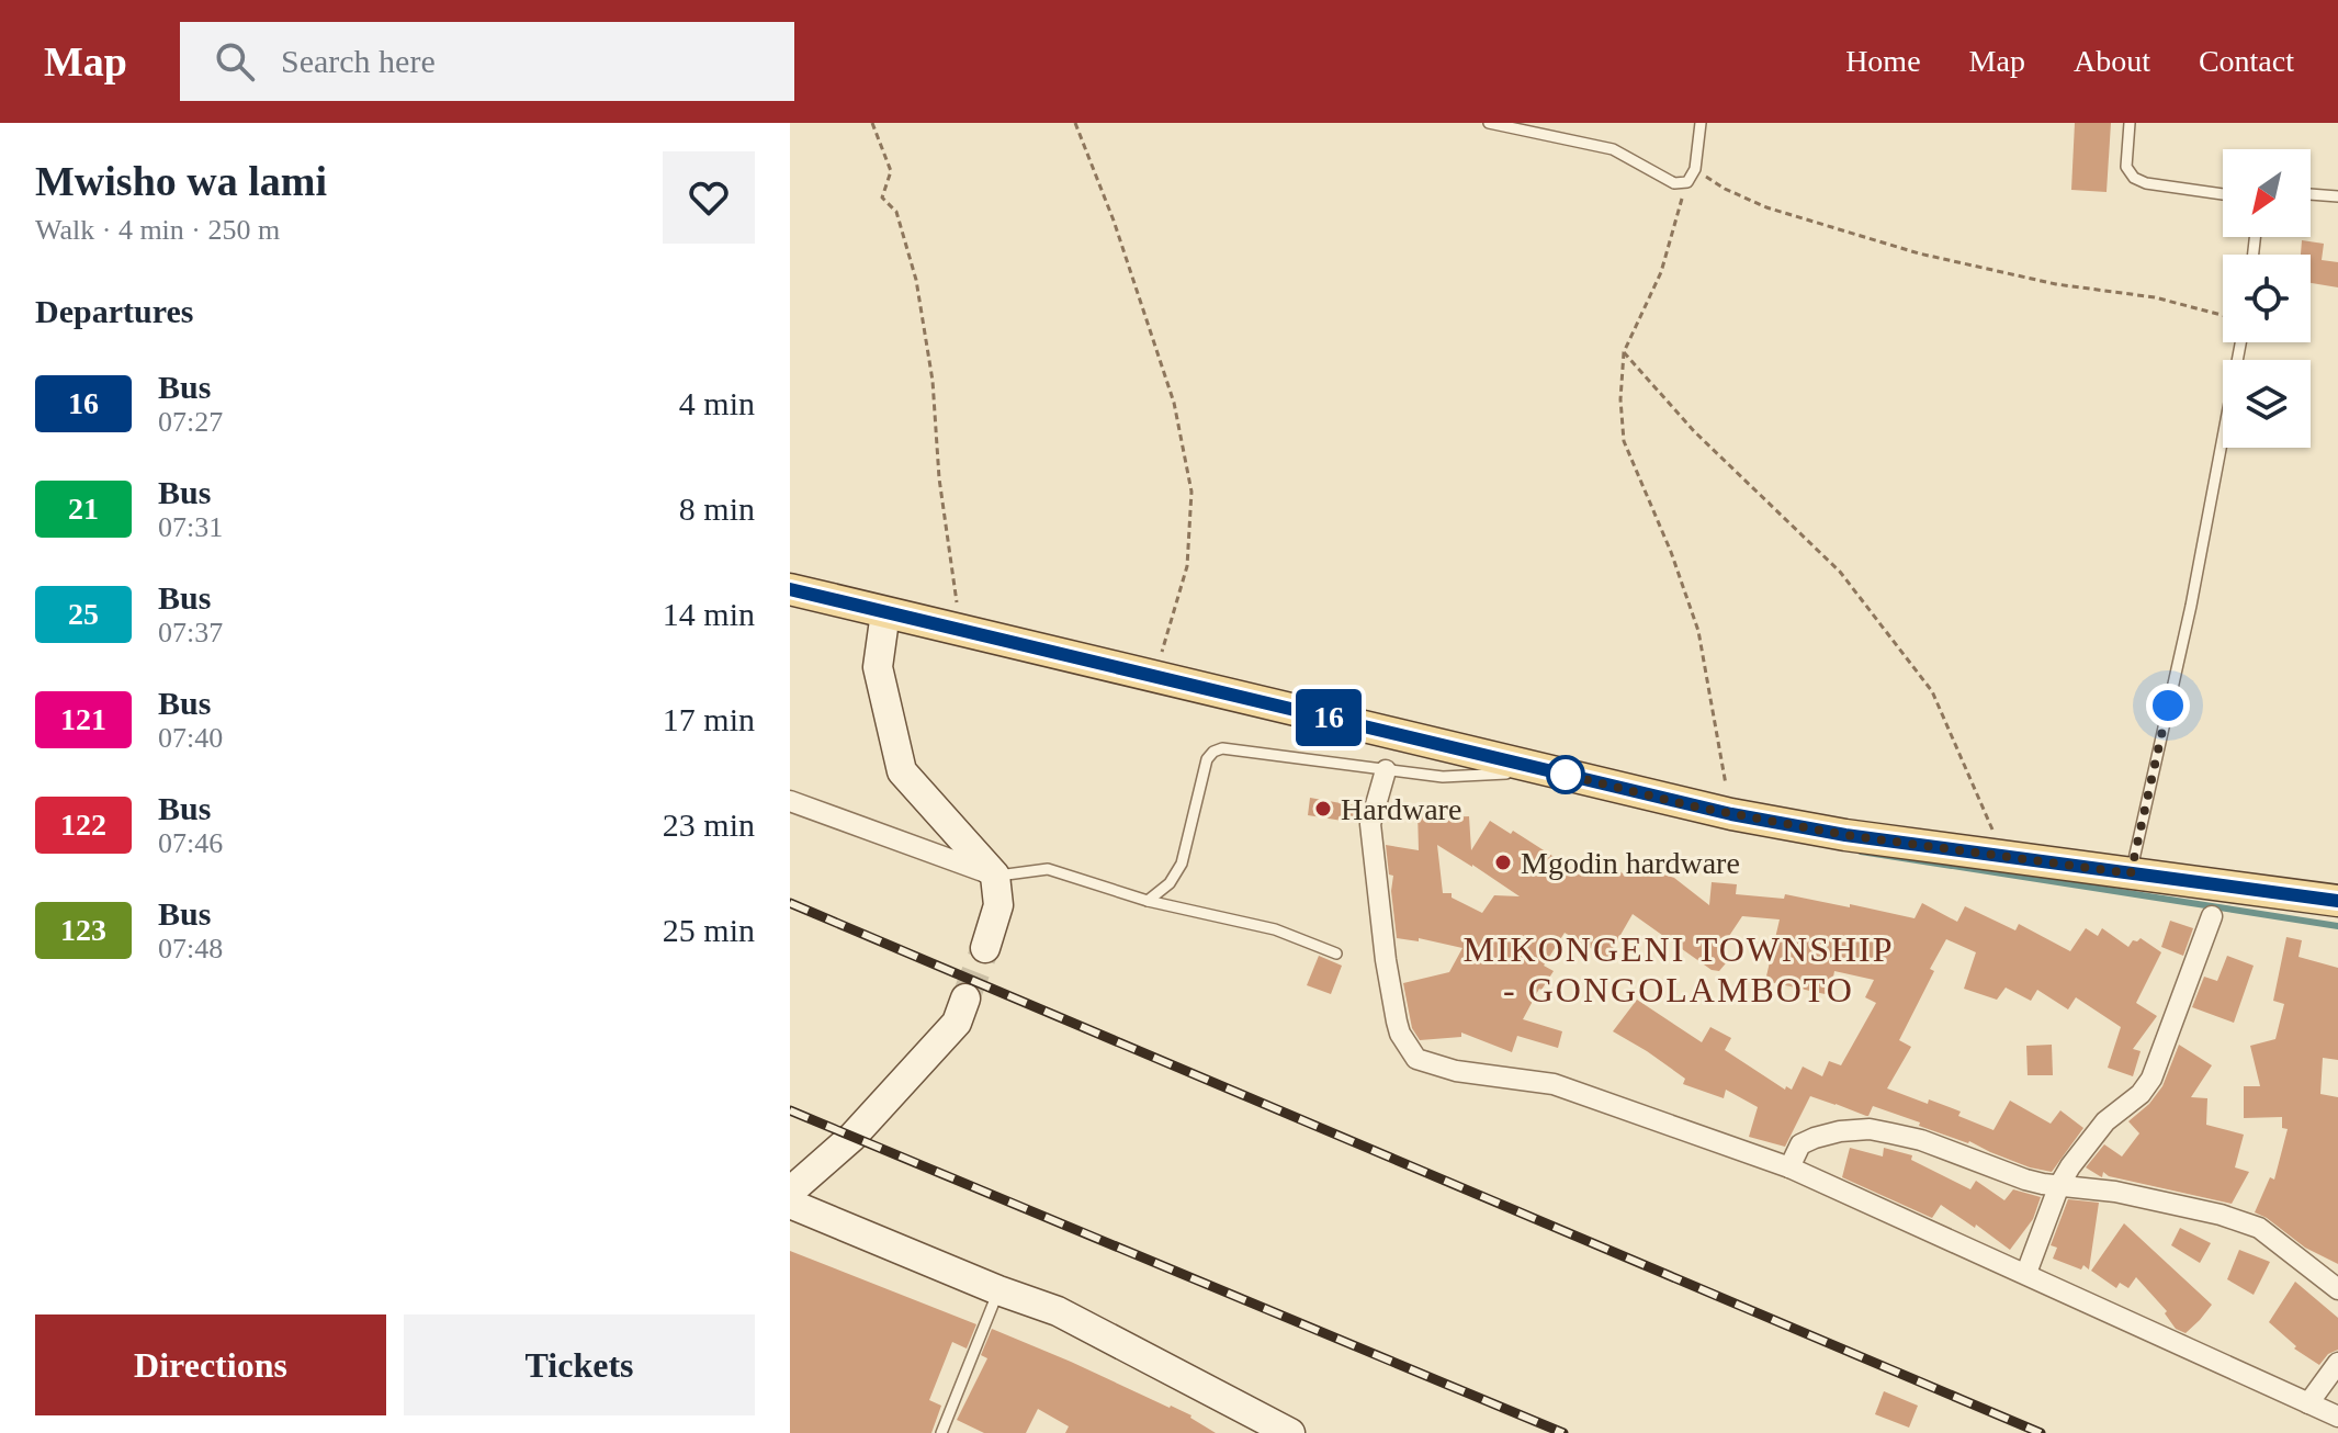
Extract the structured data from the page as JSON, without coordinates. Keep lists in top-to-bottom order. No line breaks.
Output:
{"districts":["MIKONGENI TOWNSHIP - GONGOLAMBOTO"],"places":["Hardware","Mgodin hardware"],"lines":["bus line 16"],"north":"bottom left","page":{"header":"Map","search":"Search here","nav":["Home","Map","About","Contact"],"heading":[["Mwisho wa lami","Walk · 4 min · 250 m"],"Departures"],"on_map":"16","list":[{"mark":"16","name":"Bus","note":"07:27","value":"4 min"},{"mark":"21","name":"Bus","note":"07:31","value":"8 min"},{"mark":"25","name":"Bus","note":"07:37","value":"14 min"},{"mark":"121","name":"Bus","note":"07:40","value":"17 min"},{"mark":"122","name":"Bus","note":"07:46","value":"23 min"},{"mark":"123","name":"Bus","note":"07:48","value":"25 min"}],"buttons":["Directions","Tickets"]}}
